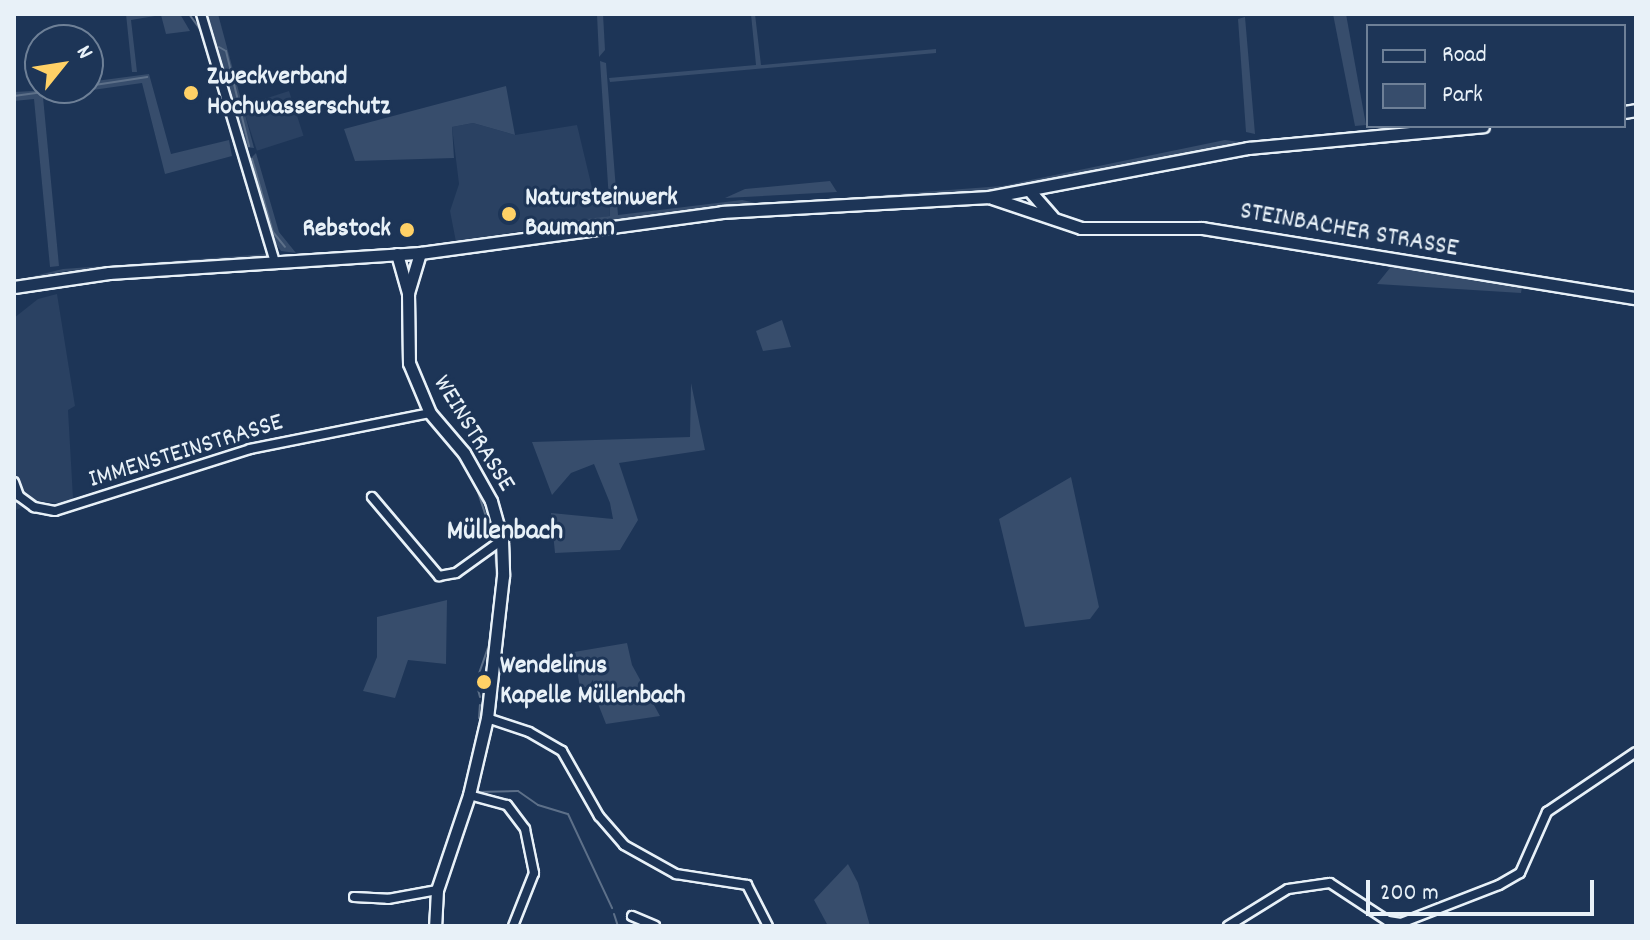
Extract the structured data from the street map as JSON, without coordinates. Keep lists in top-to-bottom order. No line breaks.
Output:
{"streets":{"street":["STEINBACHER STRASSE","WEINSTRASSE","IMMENSTEINSTRASSE"]},"crossings":[["WEINSTRASSE","IMMENSTEINSTRASSE"]],"districts":["Müllenbach"],"places":["Zweckverband Hochwasserschutz","Natursteinwerk Baumann","Rebstock","Wendelinus Kapelle Müllenbach"],"legend":["Road","Park"],"scale_bar":"200 m","north":"top right"}
